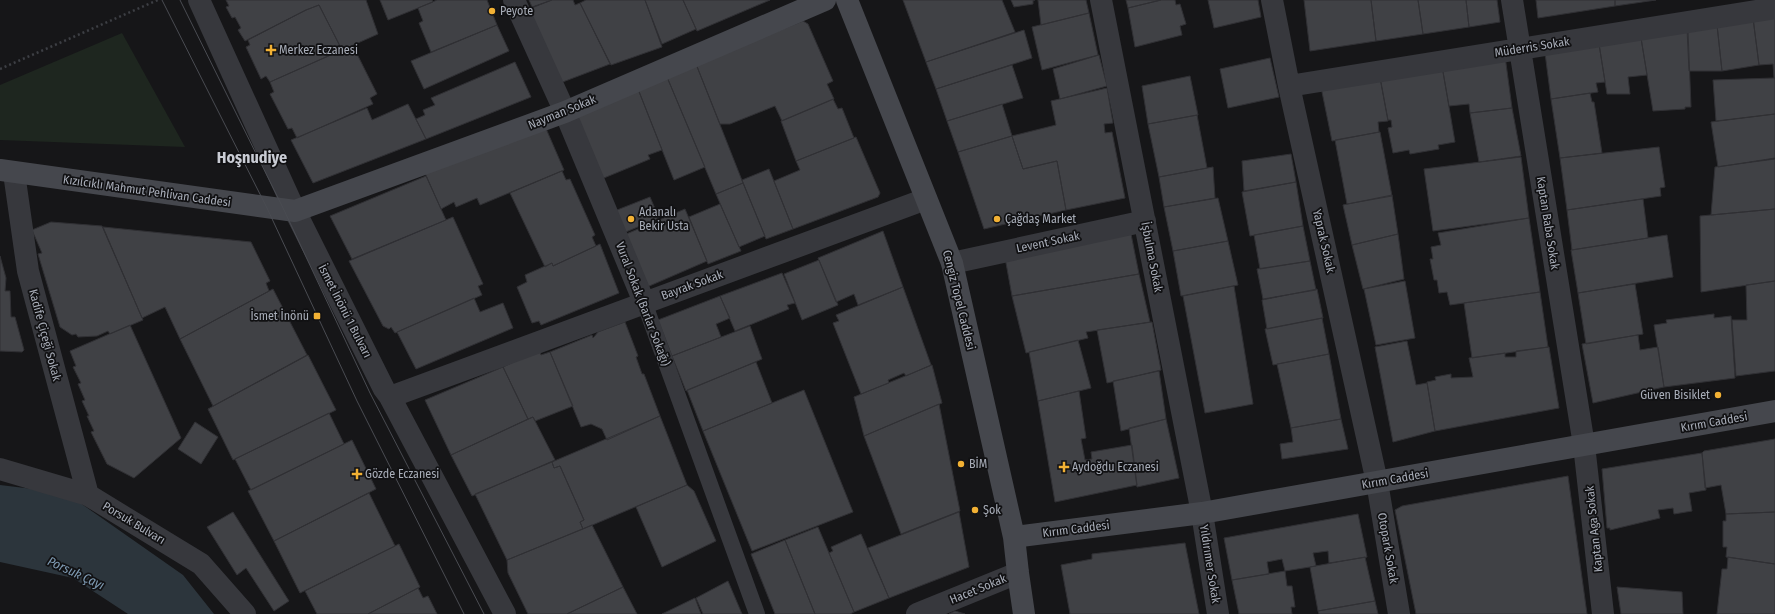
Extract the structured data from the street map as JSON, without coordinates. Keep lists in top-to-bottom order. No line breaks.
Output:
{"streets":{"main road":["Nayman Sokak","Kızılcıklı Mahmut Pehlivan Caddesi","Cengiz Topel Caddesi","Kırım Caddesi"],"street":["Müderris Sokak","Kaptan Baba Sokak","Yaprak Sokak","Levent Sokak","İşbulma Sokak","Bayrak Sokak","Vural Sokak (Barlar Sokağı)","İsmet İnönü 1 Bulvarı","Kadife Çiçeği Sokak","Porsuk Bulvarı","Kaptan Aga Sokak","Otopark Sokak","Yıldırımer Sokak","Hacet Sokak"]},"crossings":[["Müderris Sokak","Kaptan Baba Sokak"],["Müderris Sokak","Yaprak Sokak"],["Nayman Sokak","Kızılcıklı Mahmut Pehlivan Caddesi"],["Nayman Sokak","Vural Sokak (Barlar Sokağı)"],["Nayman Sokak","İsmet İnönü 1 Bulvarı"],["Kızılcıklı Mahmut Pehlivan Caddesi","İsmet İnönü 1 Bulvarı"],["Kızılcıklı Mahmut Pehlivan Caddesi","Kadife Çiçeği Sokak"],["Kaptan Baba Sokak","Kırım Caddesi"],["Kaptan Baba Sokak","Kaptan Aga Sokak"],["Yaprak Sokak","Kırım Caddesi"],["Yaprak Sokak","Otopark Sokak"],["Levent Sokak","İşbulma Sokak"],["Levent Sokak","Cengiz Topel Caddesi"],["İşbulma Sokak","Kırım Caddesi"],["İşbulma Sokak","Yıldırımer Sokak"],["Bayrak Sokak","Cengiz Topel Caddesi"],["Bayrak Sokak","Vural Sokak (Barlar Sokağı)"],["Bayrak Sokak","İsmet İnönü 1 Bulvarı"],["Cengiz Topel Caddesi","Kırım Caddesi"],["Cengiz Topel Caddesi","Hacet Sokak"],["Kadife Çiçeği Sokak","Porsuk Bulvarı"],["Kırım Caddesi","Kaptan Aga Sokak"],["Kırım Caddesi","Otopark Sokak"],["Kırım Caddesi","Yıldırımer Sokak"]],"districts":["Hoşnudiye"],"water":["Porsuk Çayı"],"places":{"other":["Peyote","Adanalı Bekir Usta","Çağdaş Market","Güven Bisiklet","BİM","Şok"],"health":["Merkez Eczanesi","Aydoğdu Eczanesi","Gözde Eczanesi"],"transit":["İsmet İnönü"]}}
